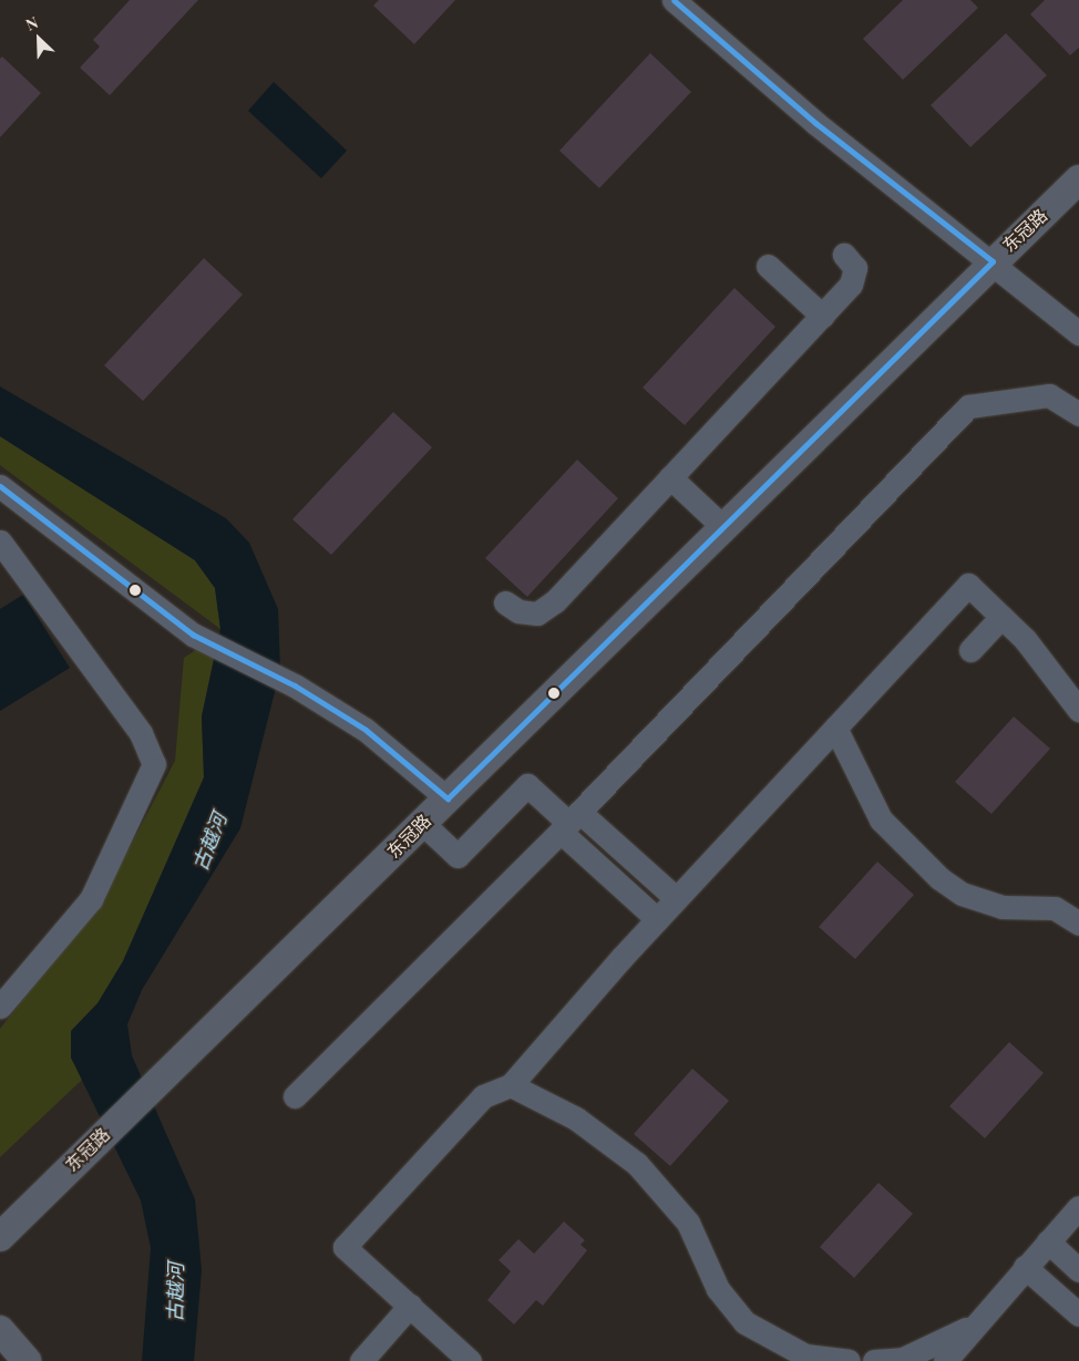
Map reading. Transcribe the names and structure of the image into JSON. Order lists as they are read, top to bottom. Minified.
{"streets":{"main road":["东冠路"]},"water":["古越河"],"north":"top left"}
